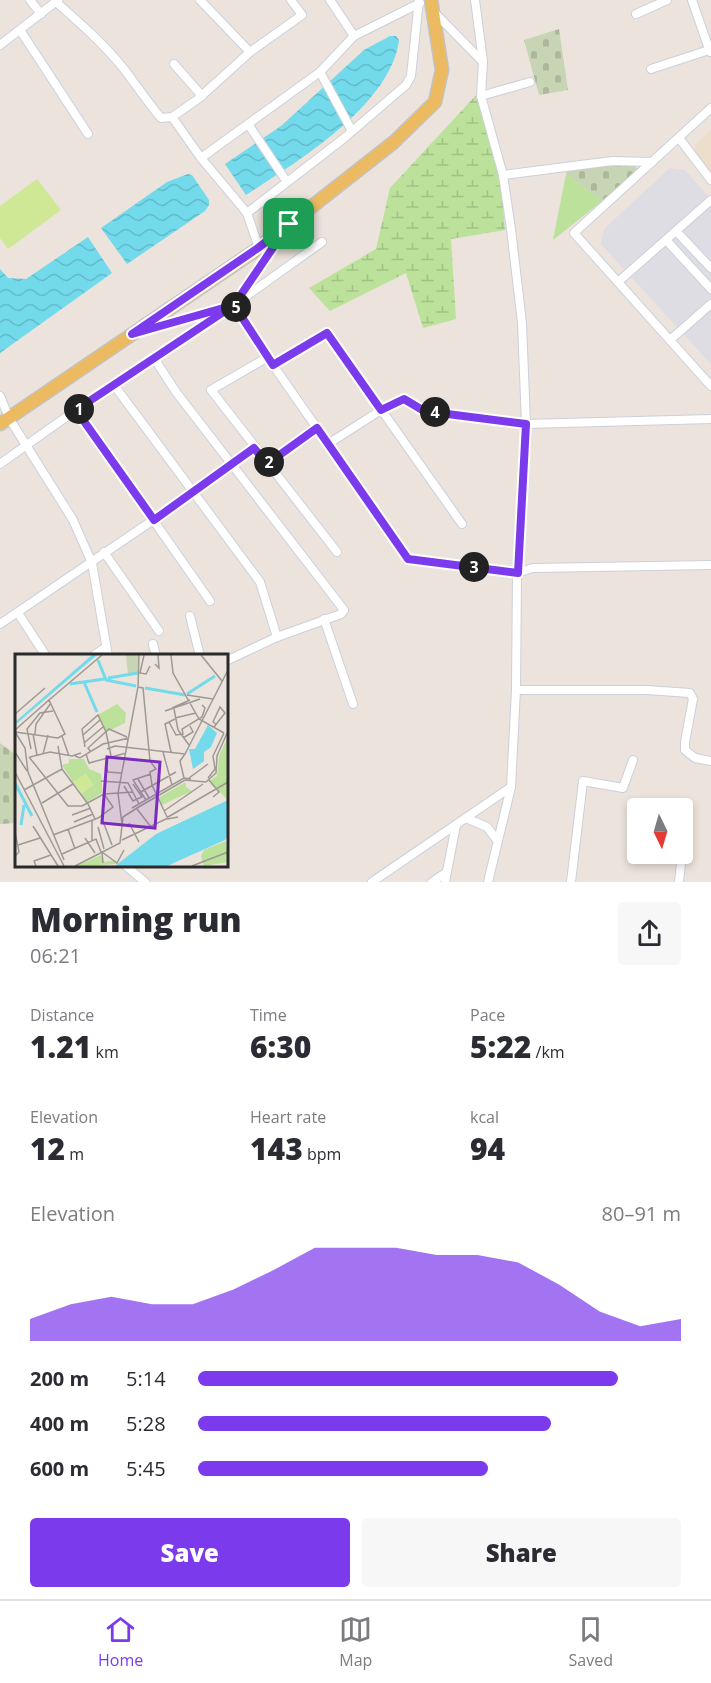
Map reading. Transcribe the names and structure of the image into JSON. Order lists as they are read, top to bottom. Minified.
{"north":"bottom","page":{"pins":["5","1","4","2","3"],"heading":["Morning run","06:21"],"stats":[["Distance","1.21 km"],["Time","6:30"],["Pace","5:22 /km"],["Elevation","12 m"],["Heart rate","143 bpm"],["kcal","94"]],"chart":["Elevation","80–91 m"],"list":[{"name":"200 m","note":"5:14"},{"name":"400 m","note":"5:28"},{"name":"600 m","note":"5:45"}],"buttons":["Save","Share"],"tabs":["Home","Map","Saved"]}}
